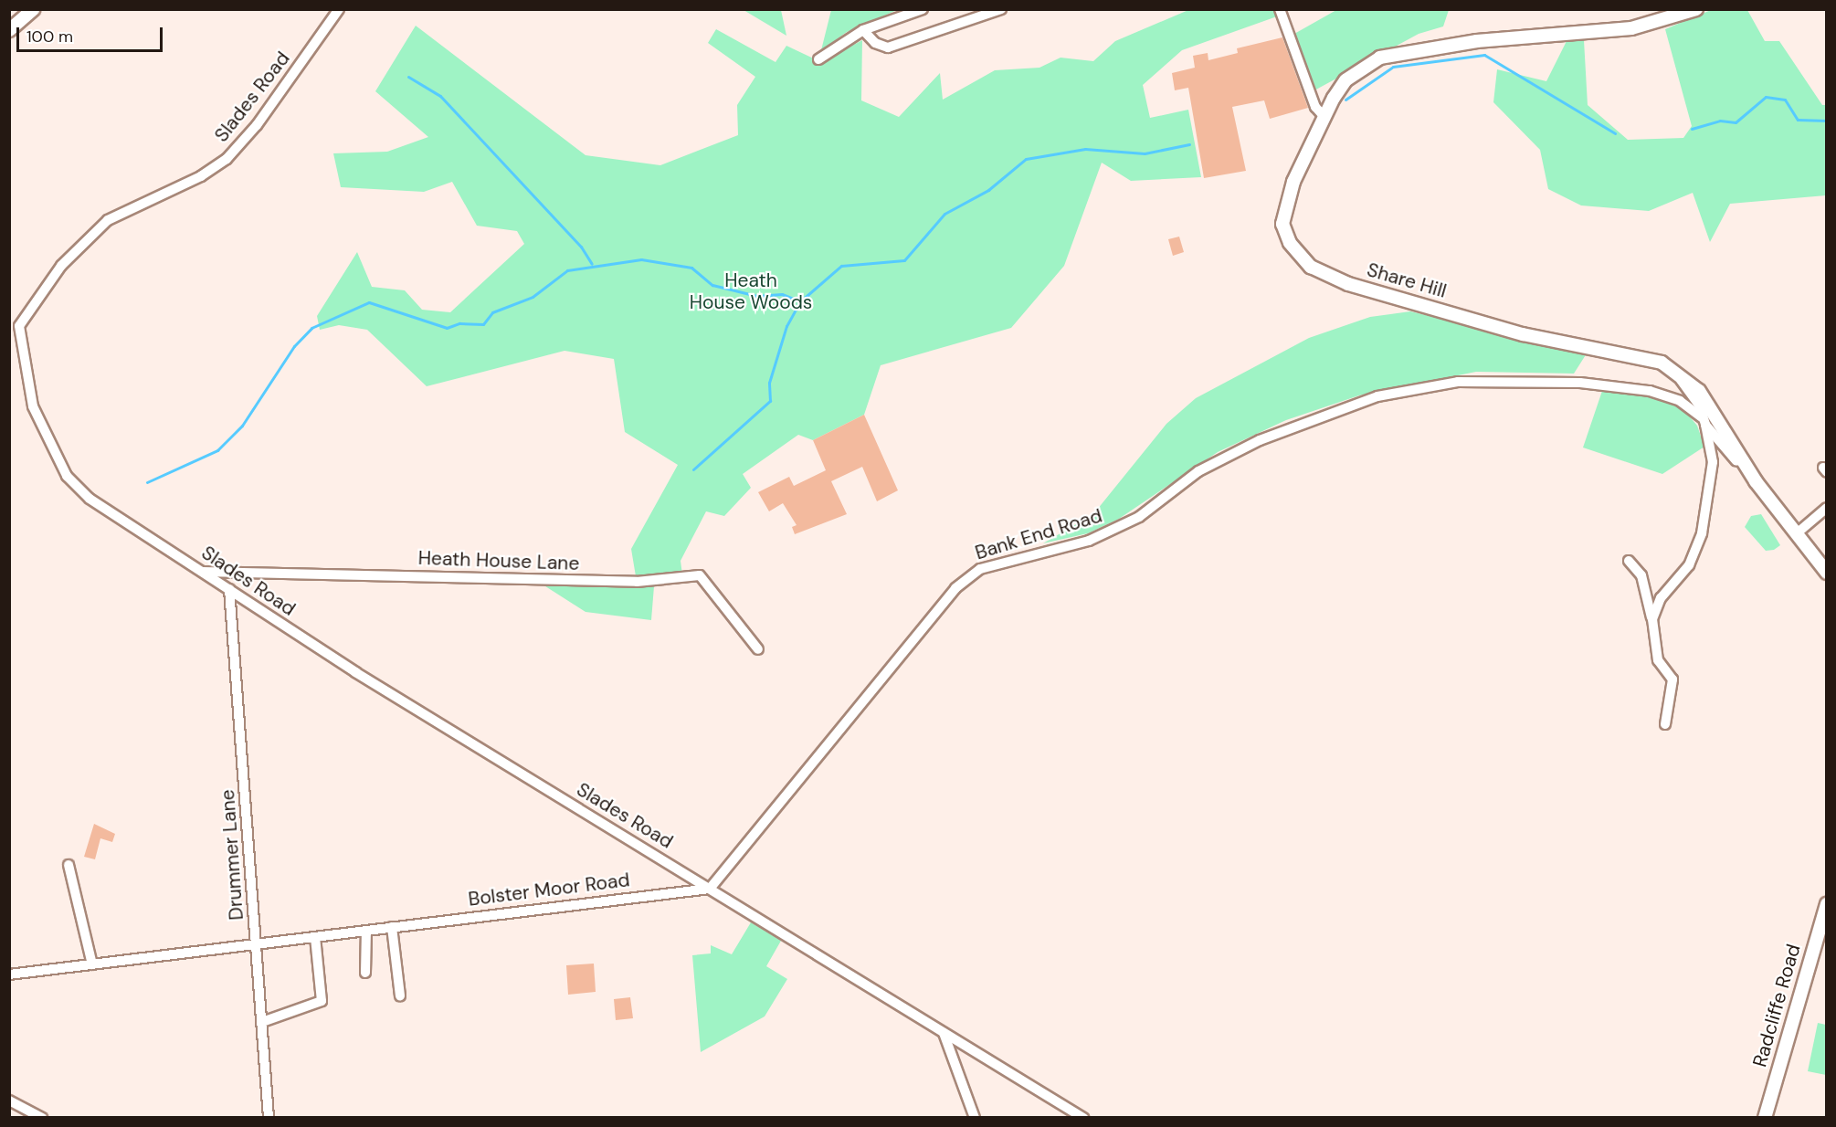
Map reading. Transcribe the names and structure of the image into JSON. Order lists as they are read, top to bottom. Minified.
{"streets":{"street":["Slades Road","Share Hill","Bank End Road","Heath House Lane","Drummer Lane","Bolster Moor Road","Radcliffe Road"]},"crossings":[["Slades Road","Bank End Road"],["Slades Road","Heath House Lane"],["Slades Road","Drummer Lane"],["Slades Road","Bolster Moor Road"],["Bank End Road","Bolster Moor Road"],["Drummer Lane","Bolster Moor Road"]],"parks":["Heath House Woods"],"scale_bar":"100 m"}
